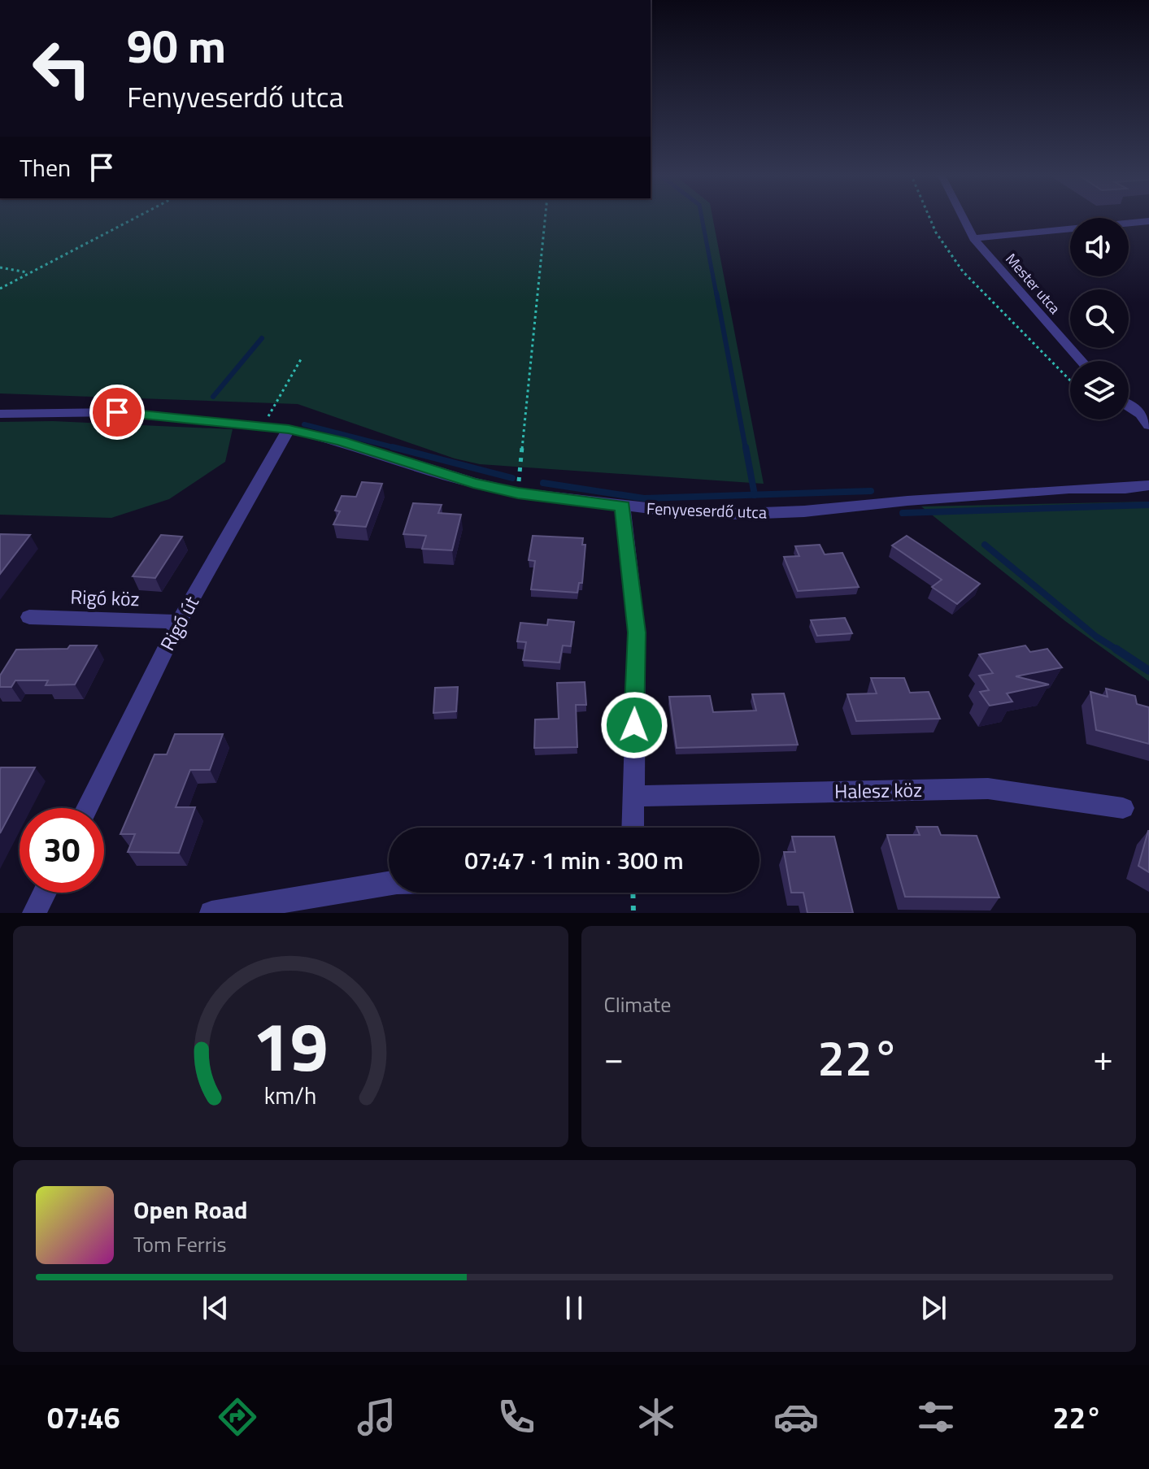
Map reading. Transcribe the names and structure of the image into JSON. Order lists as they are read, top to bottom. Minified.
{"streets":{"street":["Mester utca","Fenyveserdő utca","Rigó köz","Rigó út","Halesz köz"]},"crossings":[["Fenyveserdő utca","Rigó út"],["Rigó köz","Rigó út"]],"page":{"turn":["90 m","Fenyveserdő utca"],"then":"Then","limit":"30","trip":"07:47 · 1 min · 300 m","tile":"Climate","heat":["−","22°","+"],"song":["Open Road","Tom Ferris"],"tabs":["07:46","22°"],"gauge":["19","km/h"]}}
